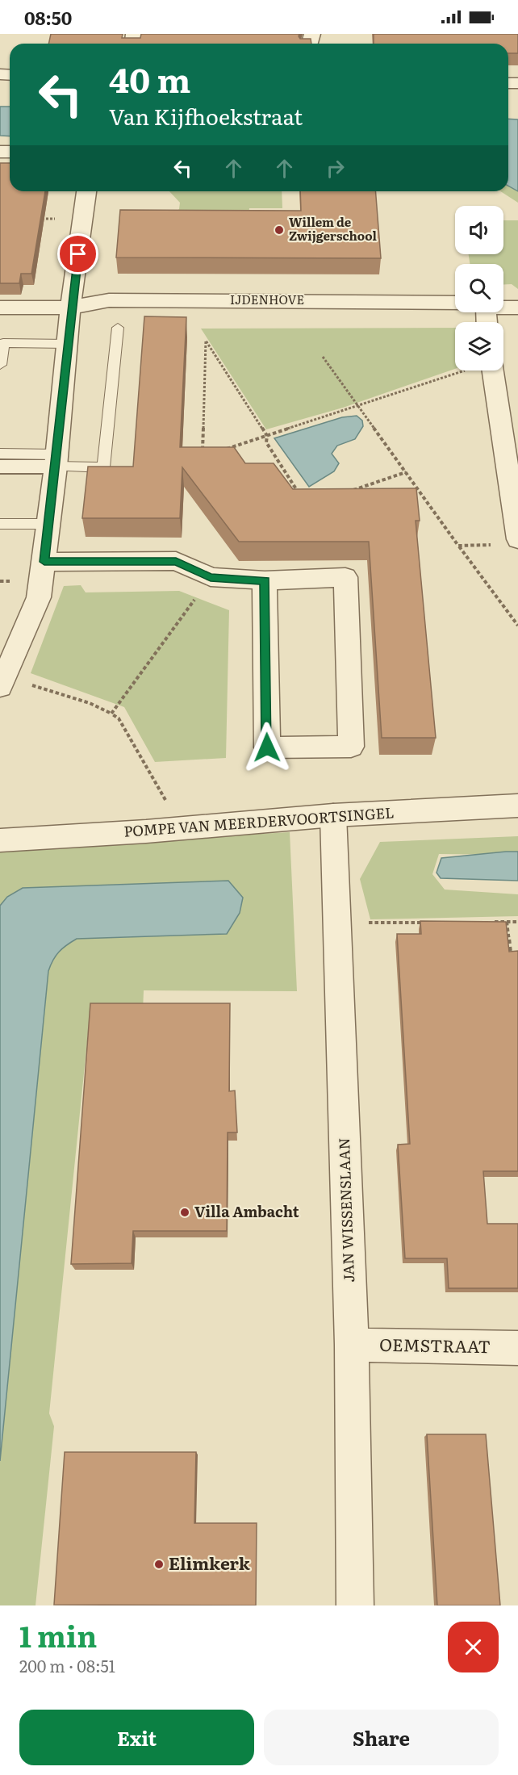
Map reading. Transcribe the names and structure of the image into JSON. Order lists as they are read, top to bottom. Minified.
{"streets":{"street":["IJDENHOVE","POMPE VAN MEERDERVOORTSINGEL","JAN WISSENSLAAN","OEMSTRAAT"]},"crossings":[["POMPE VAN MEERDERVOORTSINGEL","JAN WISSENSLAAN"],["JAN WISSENSLAAN","OEMSTRAAT"]],"places":["Willem de Zwijgerschool","Villa Ambacht","Elimkerk"],"page":{"status":"08:50","turn":["40 m","Van Kijfhoekstraat"],"heading":["1 min","200 m · 08:51"],"buttons":["Exit","Share"]}}
